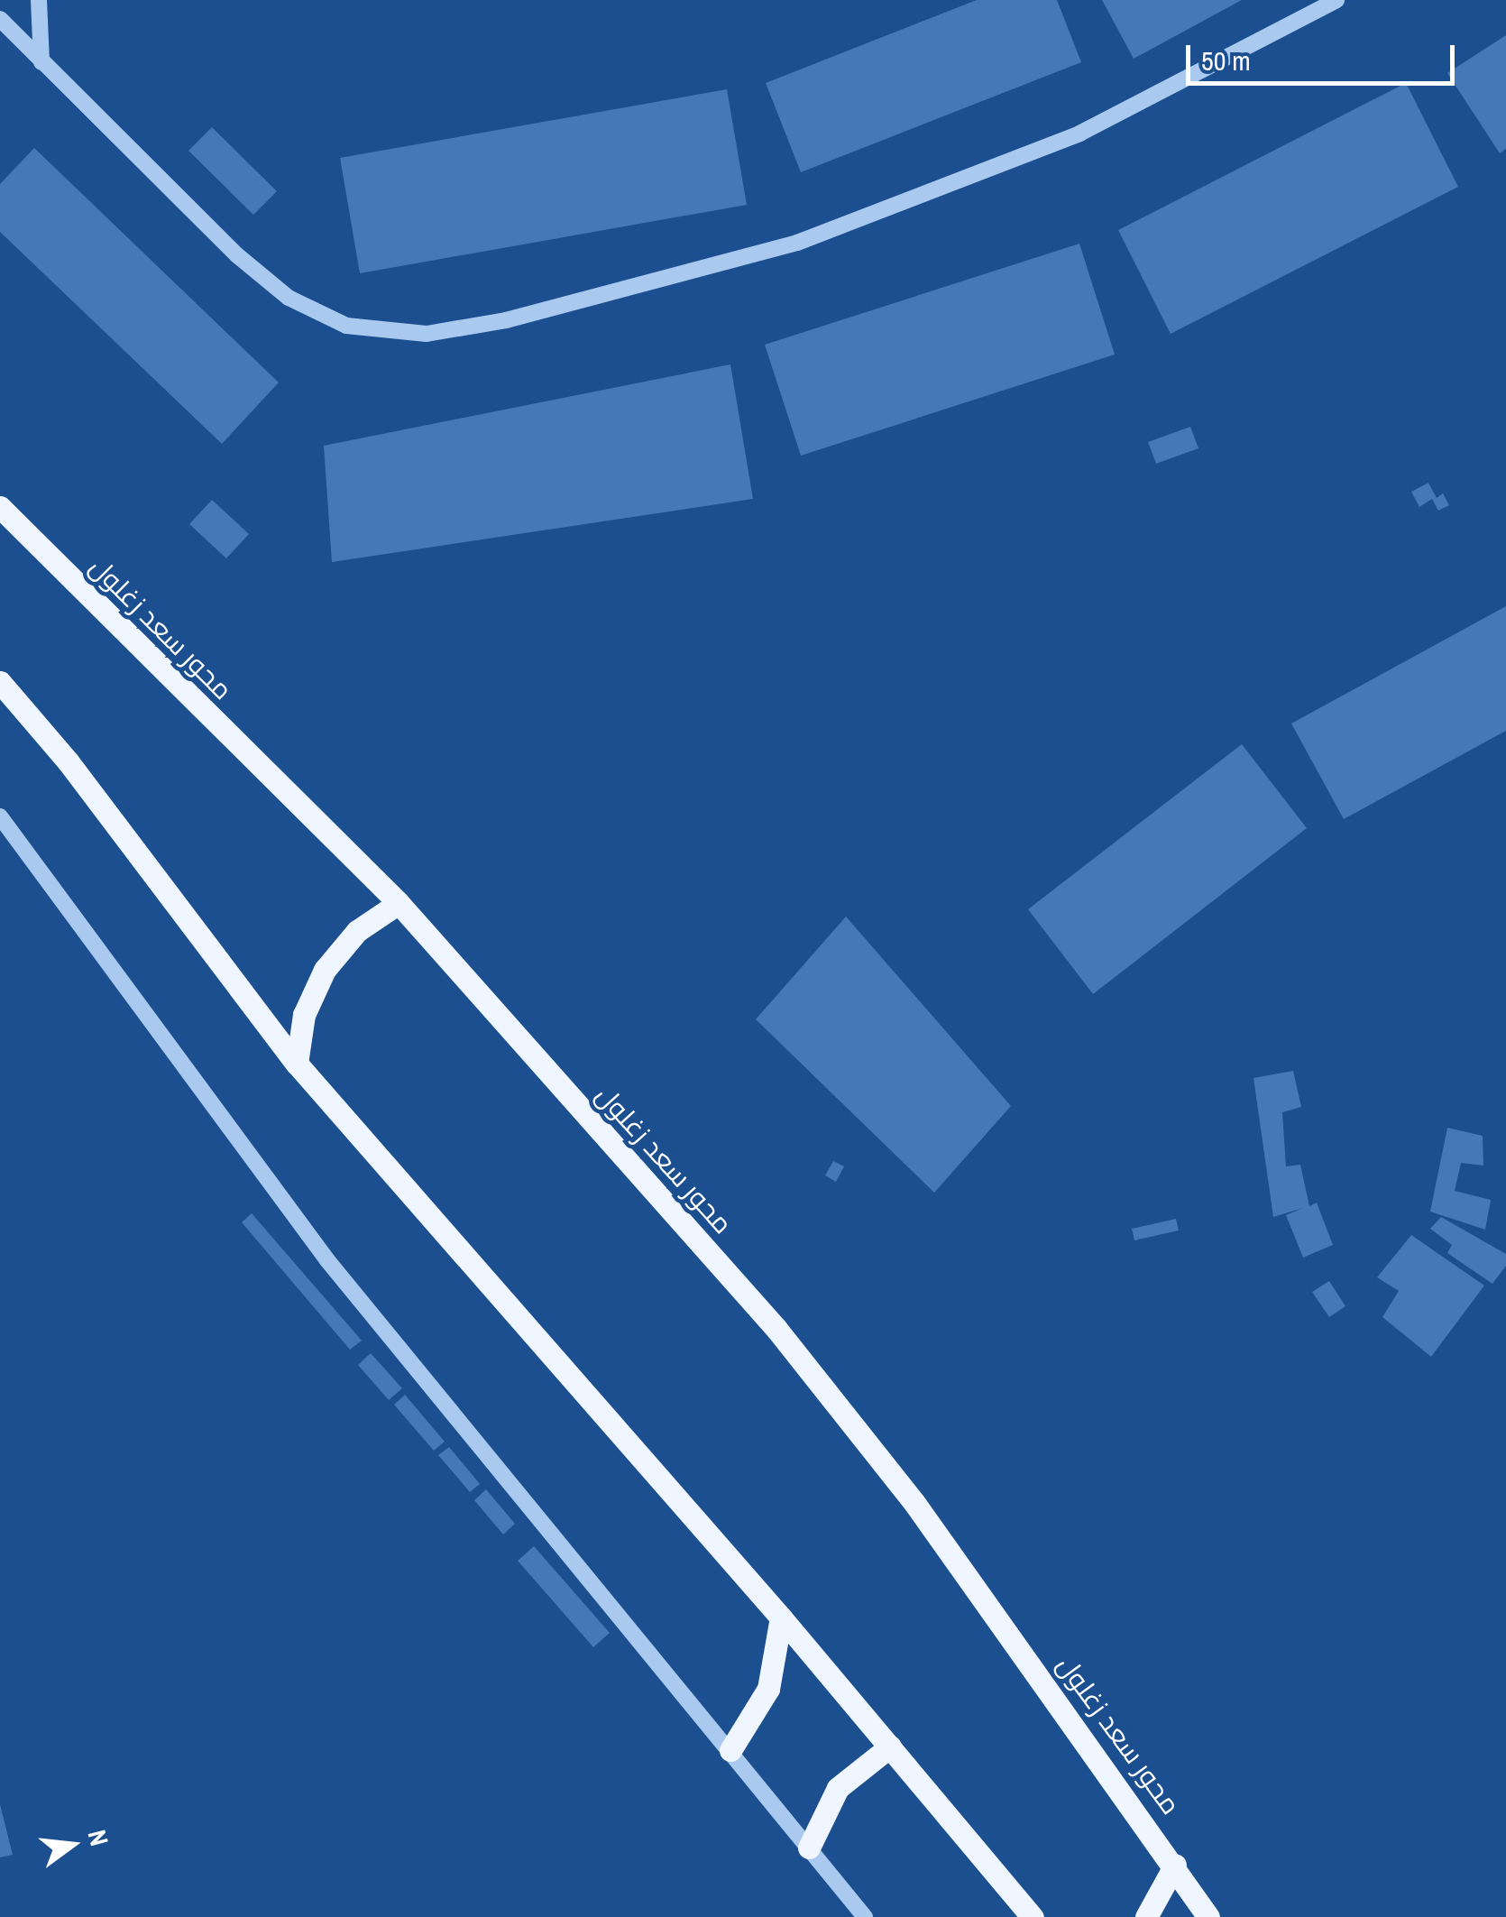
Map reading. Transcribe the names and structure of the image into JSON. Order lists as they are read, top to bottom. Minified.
{"streets":{"main road":["محور سعد زغلول"]},"scale_bar":"50 m","north":"right"}
